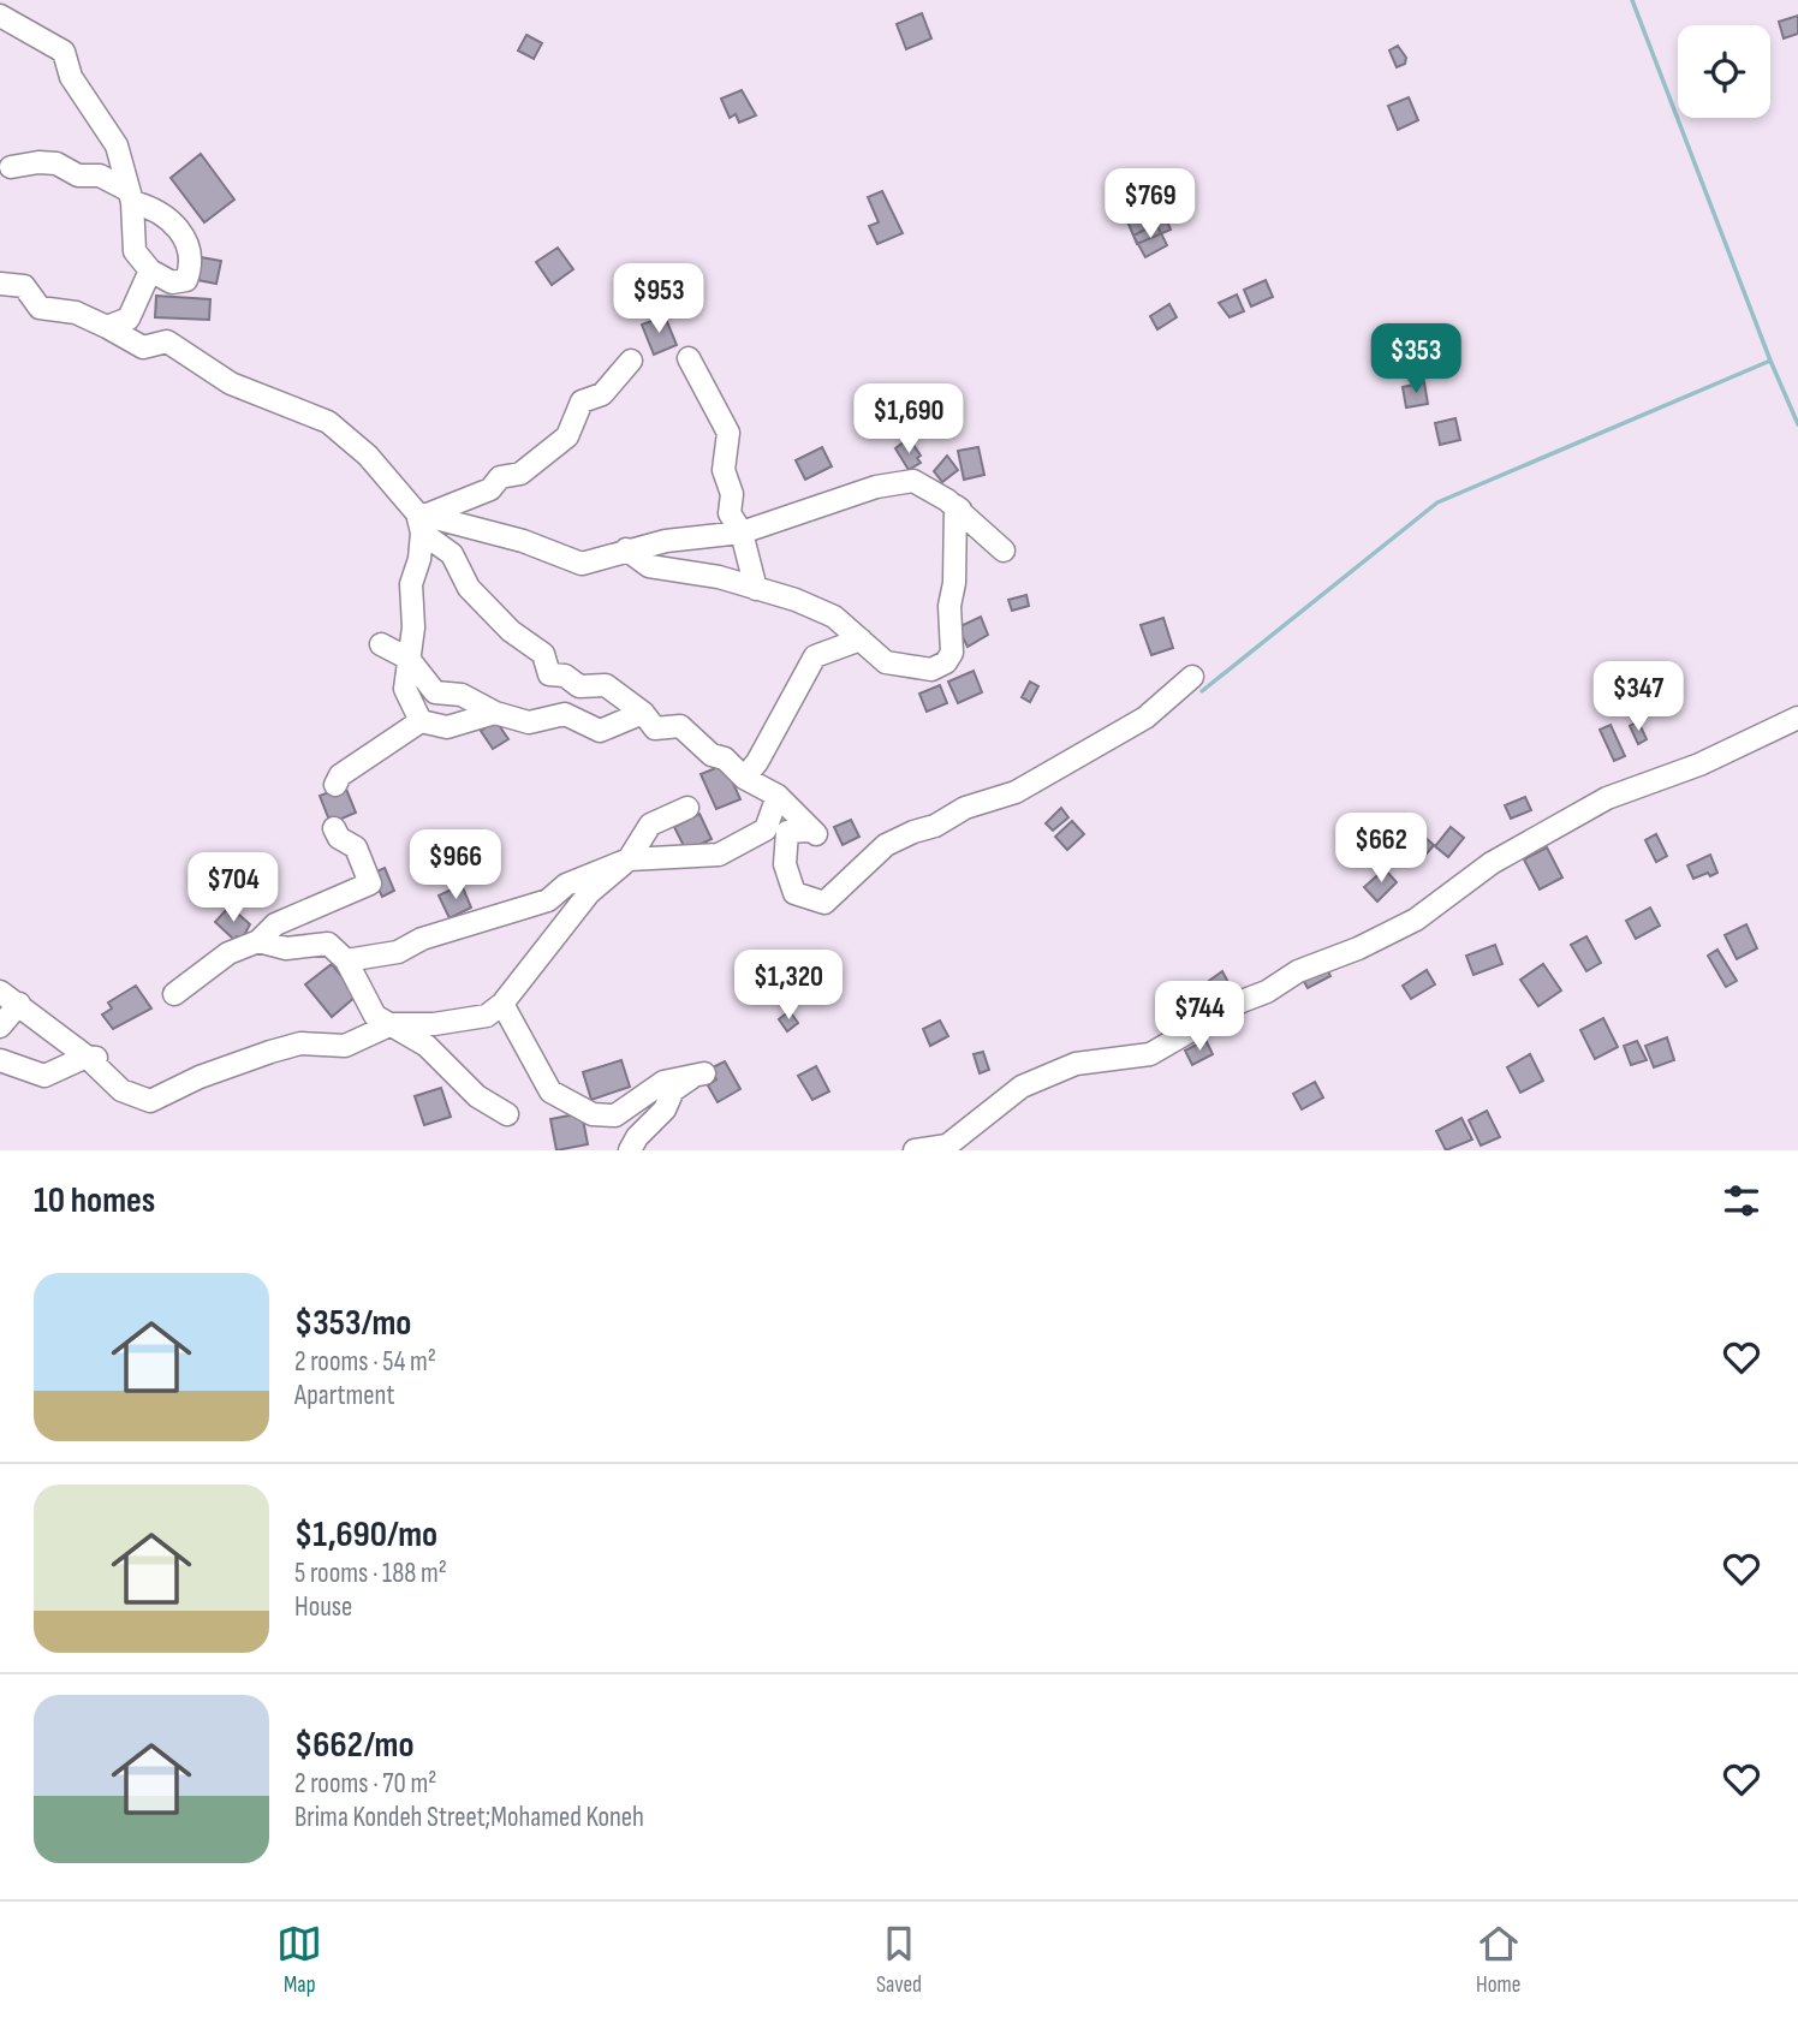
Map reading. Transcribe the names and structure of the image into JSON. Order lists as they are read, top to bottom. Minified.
{"page":{"price":["$769","$953","$353","$1,690","$347","$662","$966","$704","$1,320","$744"],"heading":"10 homes","list":[{"name":"$353/mo","note":"2 rooms · 54 m² · Apartment"},{"name":"$1,690/mo","note":"5 rooms · 188 m² · House"},{"name":"$662/mo","note":"2 rooms · 70 m² · Brima Kondeh Street;Mohamed Koneh"}],"tabs":["Map","Saved","Home"]}}
